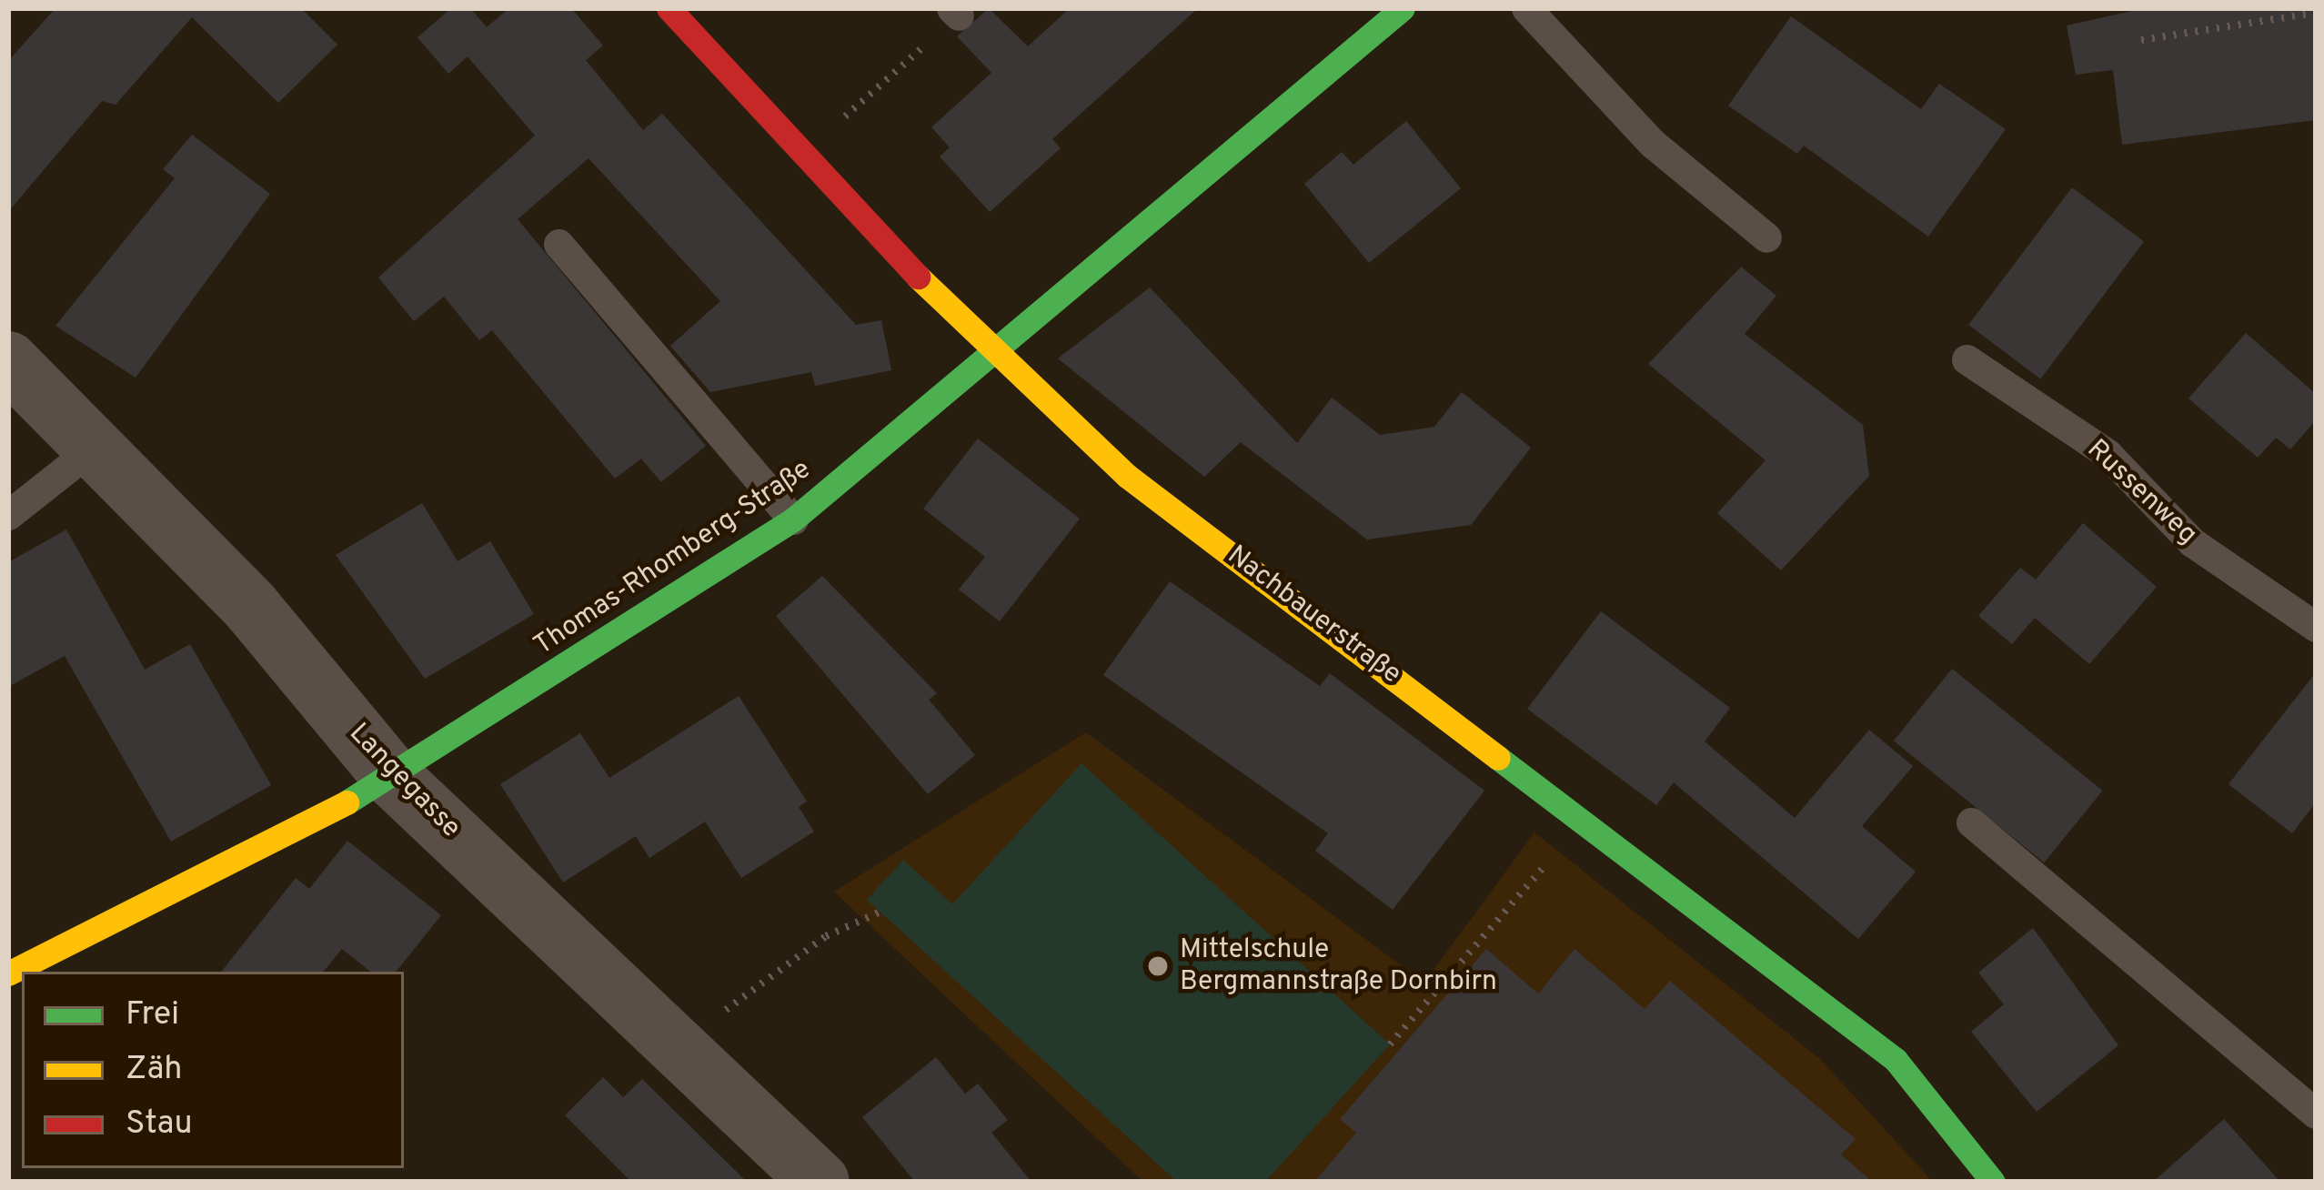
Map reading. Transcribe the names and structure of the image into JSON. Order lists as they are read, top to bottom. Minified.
{"streets":{"street":["Thomas-Rhomberg-Straße","Nachbauerstraße","Langegasse"],"lane":["Russenweg"]},"crossings":[["Thomas-Rhomberg-Straße","Nachbauerstraße"],["Thomas-Rhomberg-Straße","Langegasse"]],"places":["Mittelschule Bergmannstraße Dornbirn"],"legend":["Frei","Zäh","Stau"]}
